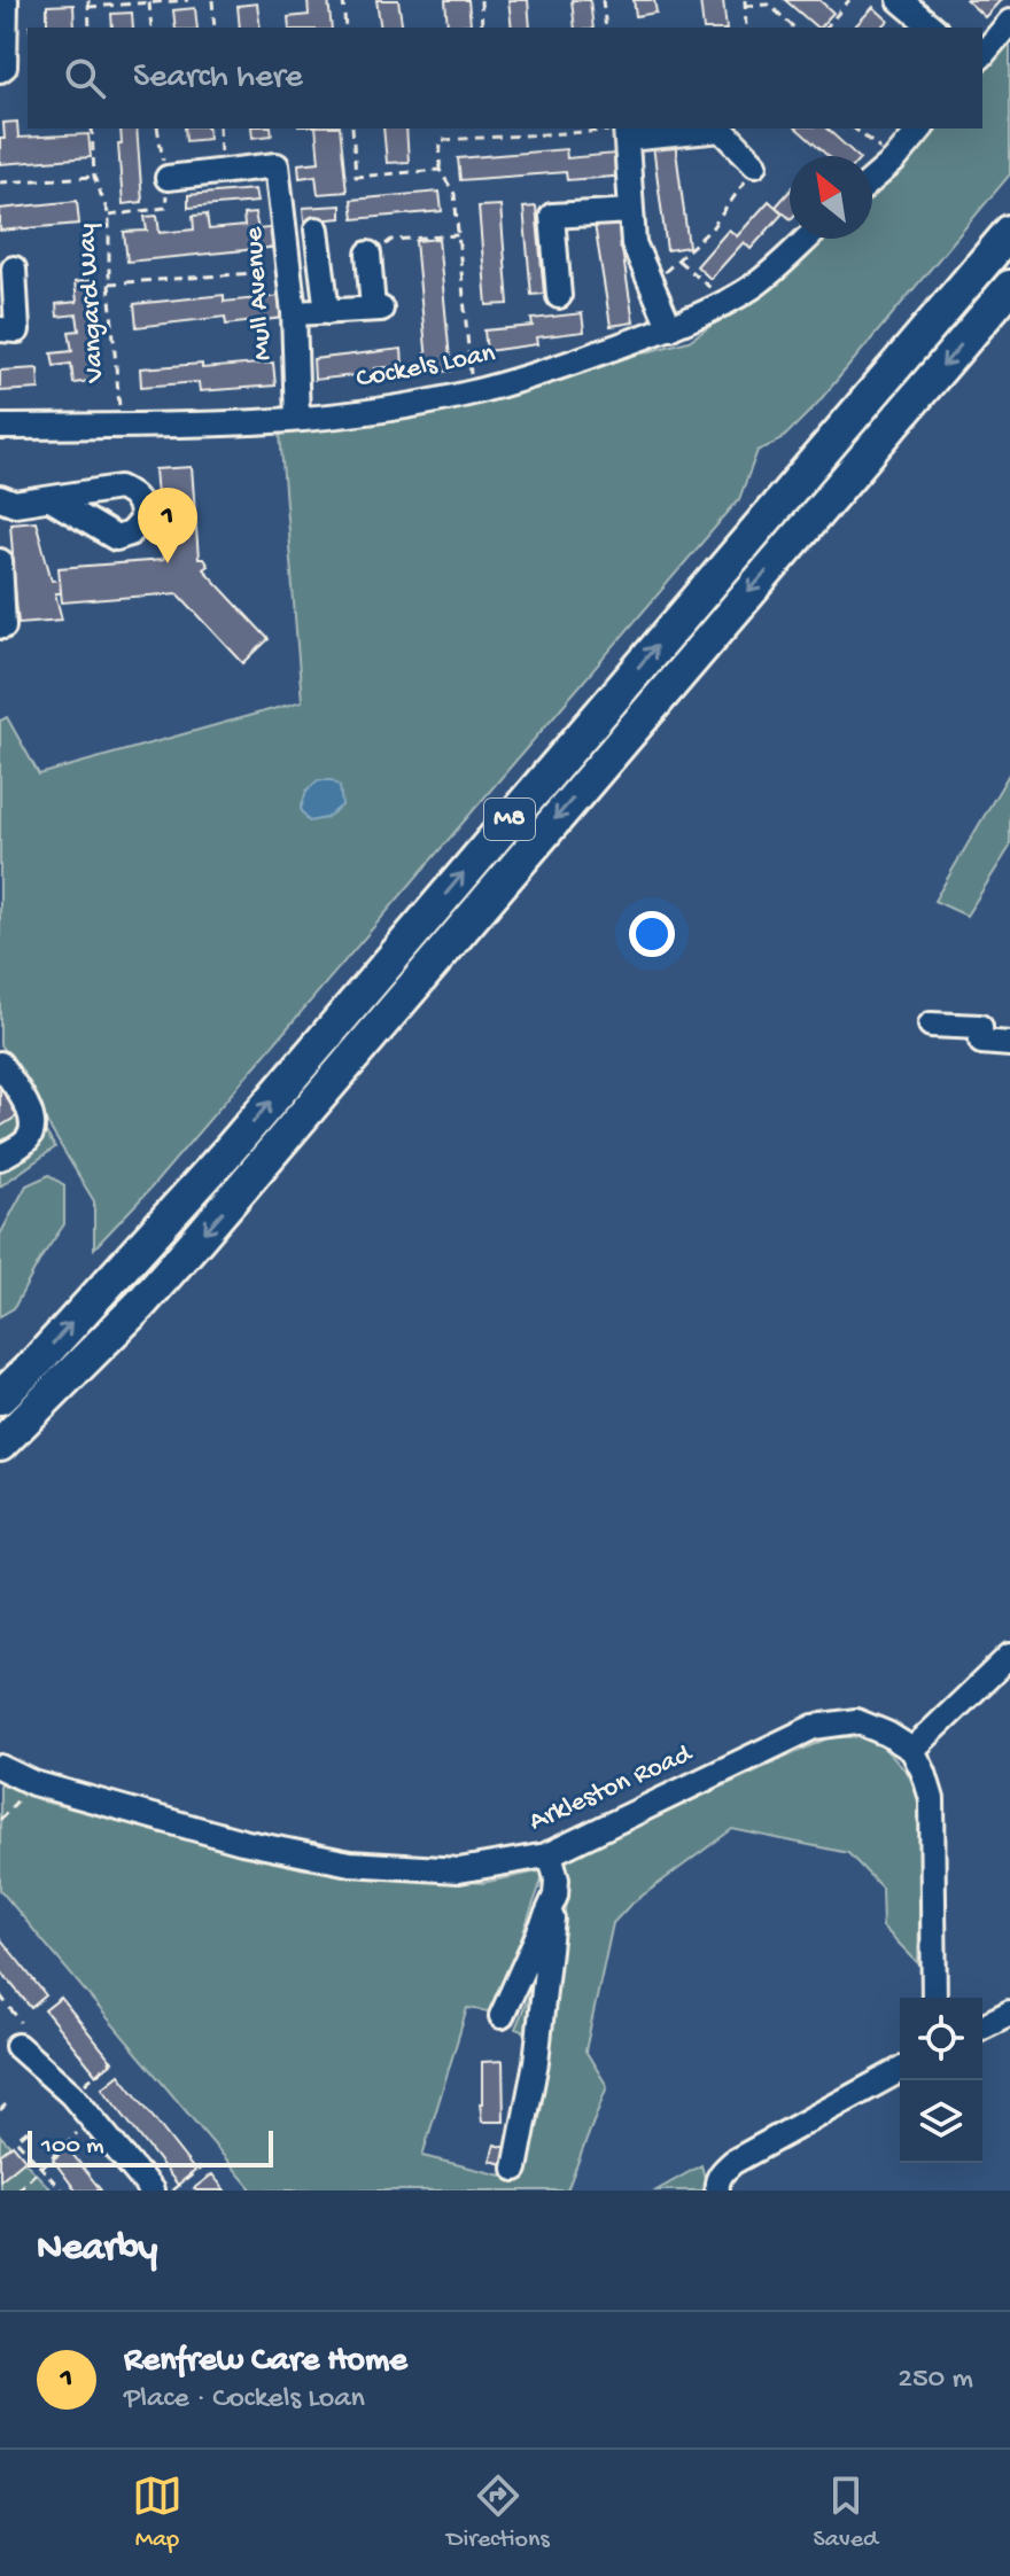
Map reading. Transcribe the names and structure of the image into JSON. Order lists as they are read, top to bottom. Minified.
{"streets":{"highway":["M8"],"street":["Mull Avenue","Cockels Loan","Arkleston Road"],"path":["Vangard Way"]},"crossings":[["Mull Avenue","Cockels Loan"],["Vangard Way","Cockels Loan"]],"scale_bar":"100 m","north":"top left","page":{"search":"Search here","pins":"1","scale":"100 m","heading":"Nearby","list":[{"mark":"1","name":"Renfrew Care Home","note":"Place · Cockels Loan","value":"250 m"}],"nav":["Map","Directions","Saved"]}}
